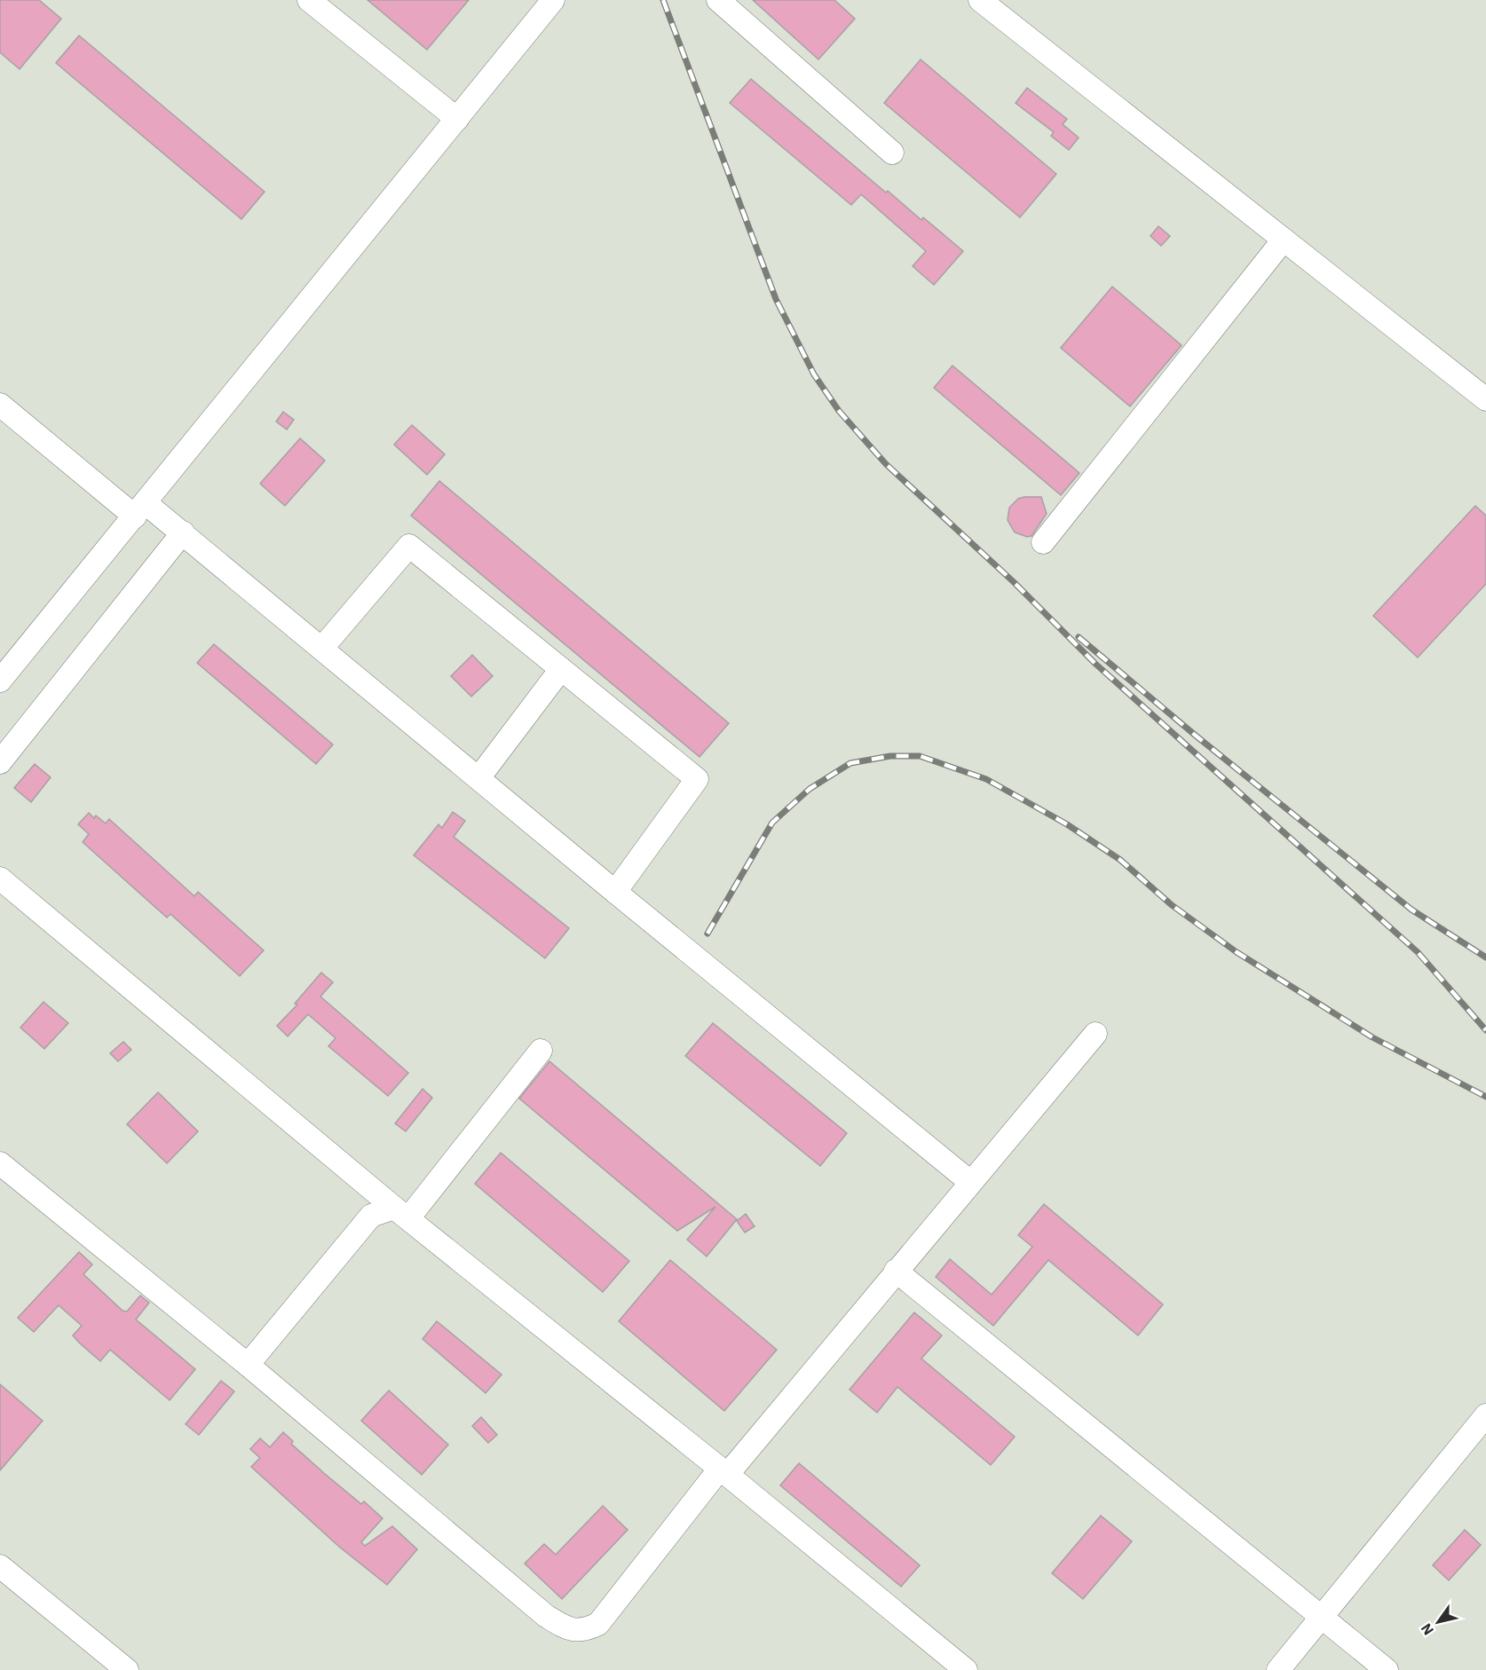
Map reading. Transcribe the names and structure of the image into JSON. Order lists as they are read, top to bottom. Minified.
{"north":"bottom left"}
